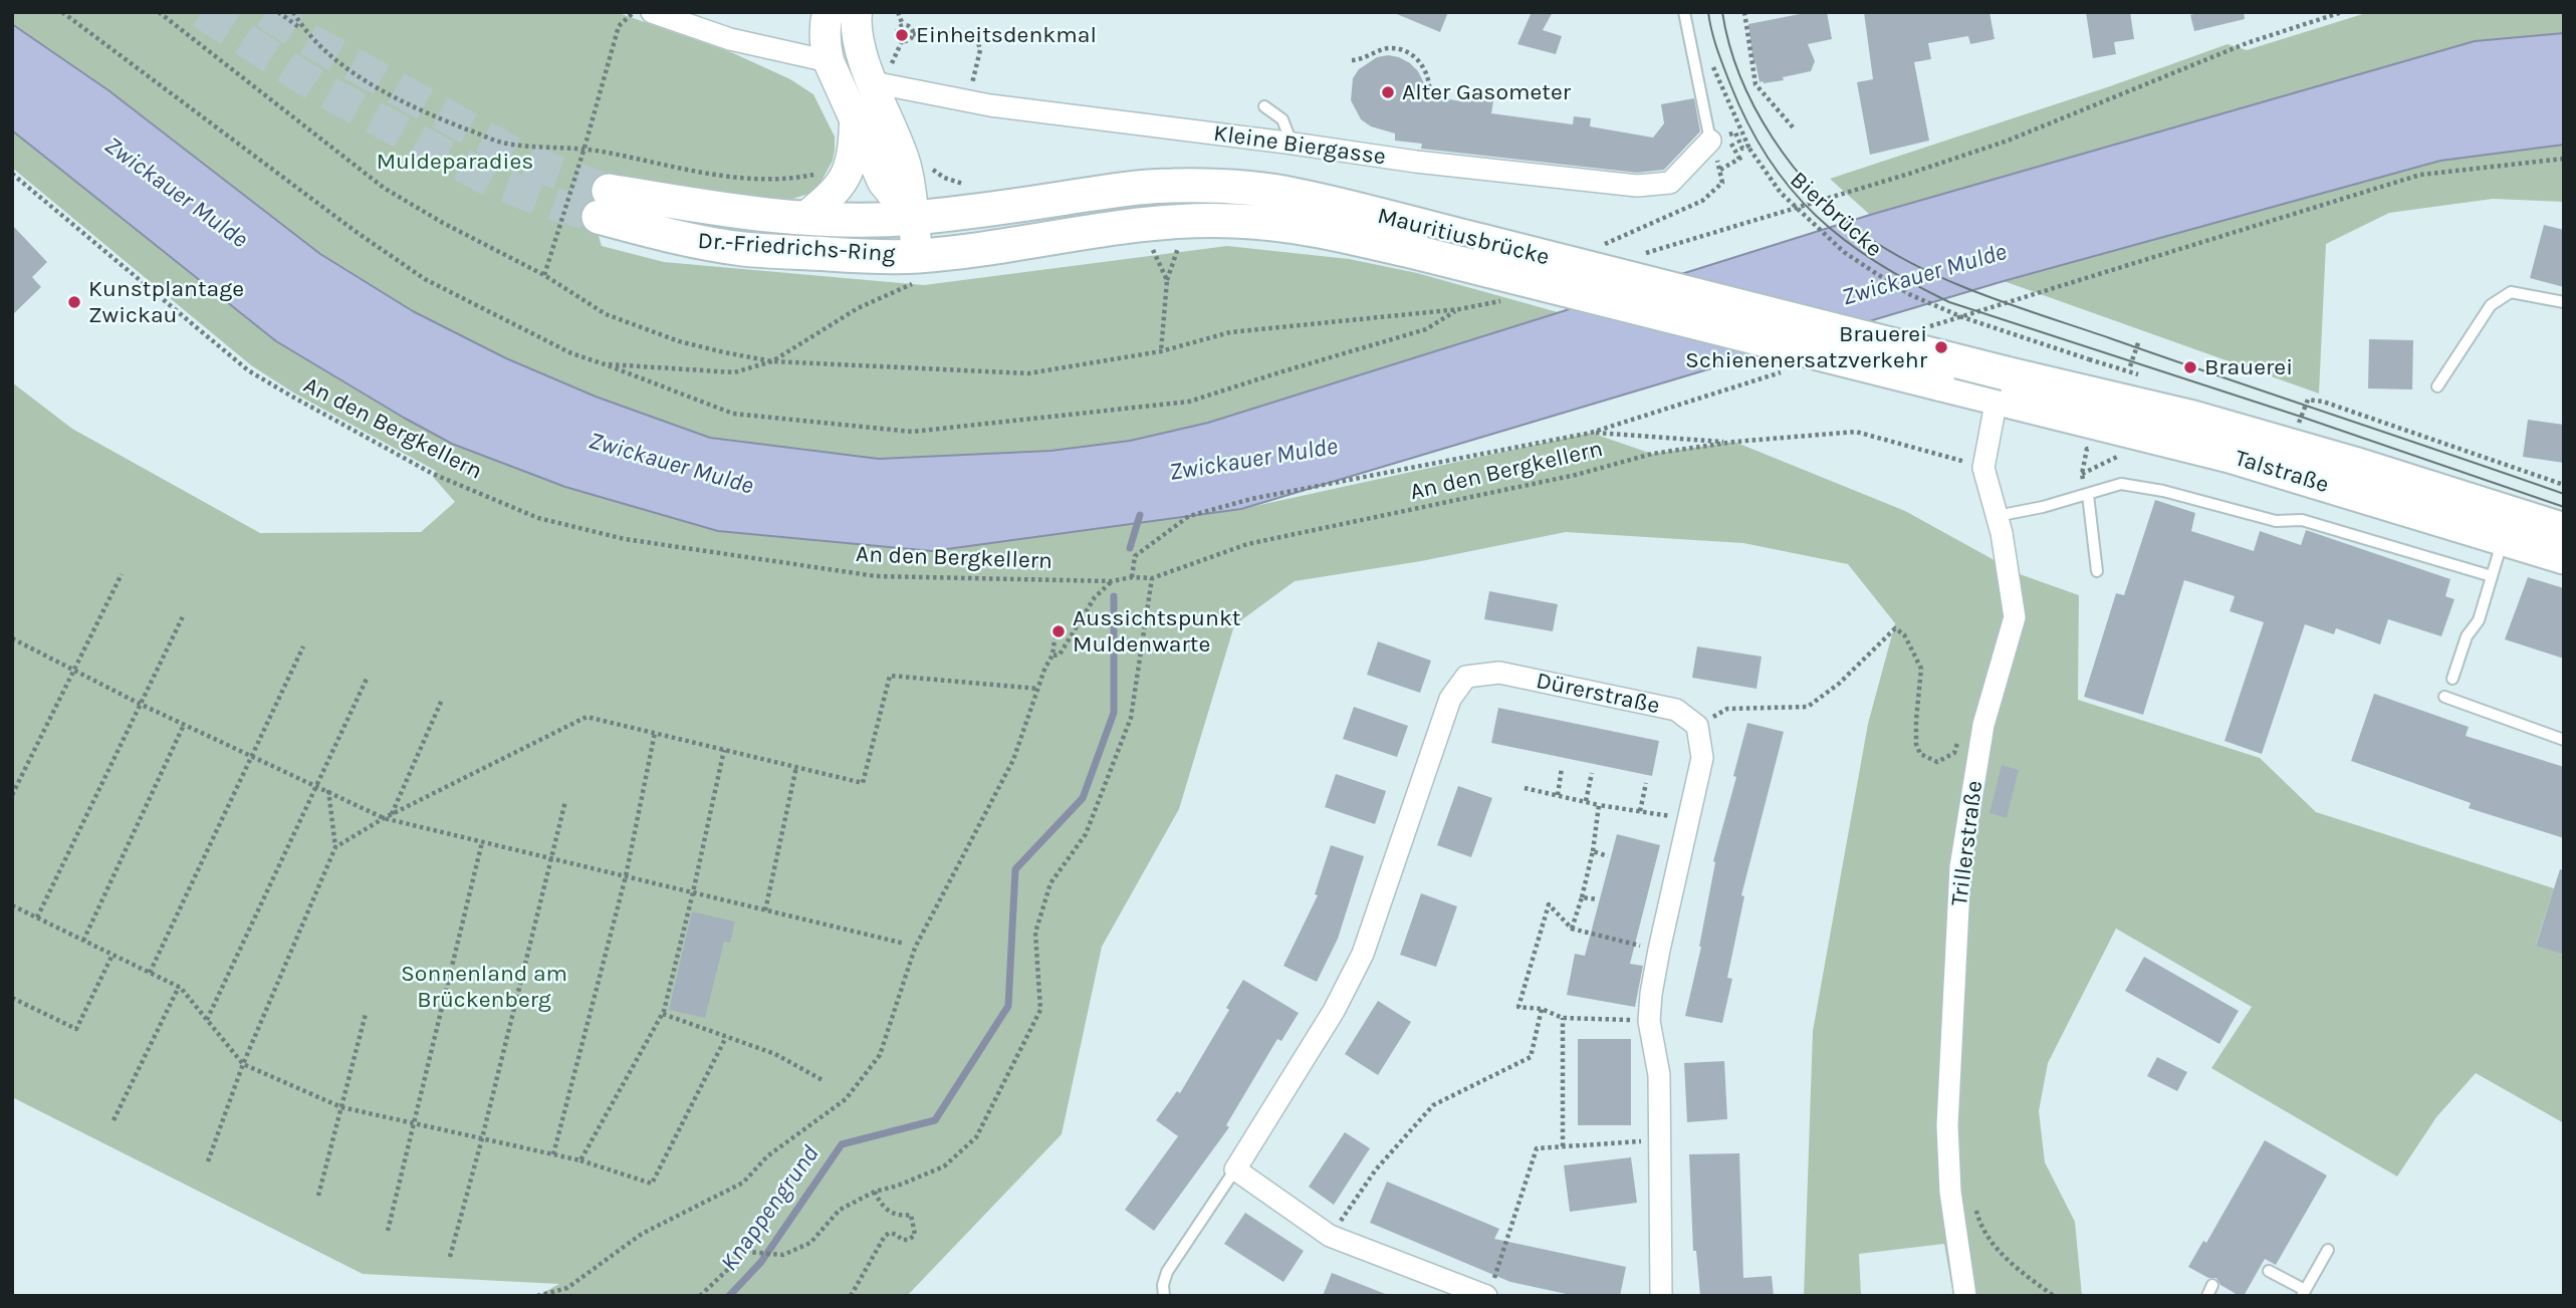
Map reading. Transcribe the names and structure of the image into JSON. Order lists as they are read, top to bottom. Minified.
{"streets":{"main road":["Mauritiusbrücke","Dr.-Friedrichs-Ring","Talstraße"],"street":["Kleine Biergasse","Dürerstraße","Trillerstraße"],"path":["Bierbrücke","An den Bergkellern"]},"crossings":[["Kleine Biergasse","Dr.-Friedrichs-Ring"],["Mauritiusbrücke","Dr.-Friedrichs-Ring"],["Mauritiusbrücke","Talstraße"],["Mauritiusbrücke","Trillerstraße"],["An den Bergkellern","Trillerstraße"],["Talstraße","Trillerstraße"]],"water":["Zwickauer Mulde","Knappengrund"],"parks":["Muldeparadies","Sonnenland am Brückenberg"],"places":["Einheitsdenkmal","Alter Gasometer","Kunstplantage Zwickau","Brauerei Schienenersatzverkehr","Brauerei","Aussichtspunkt Muldenwarte"]}
